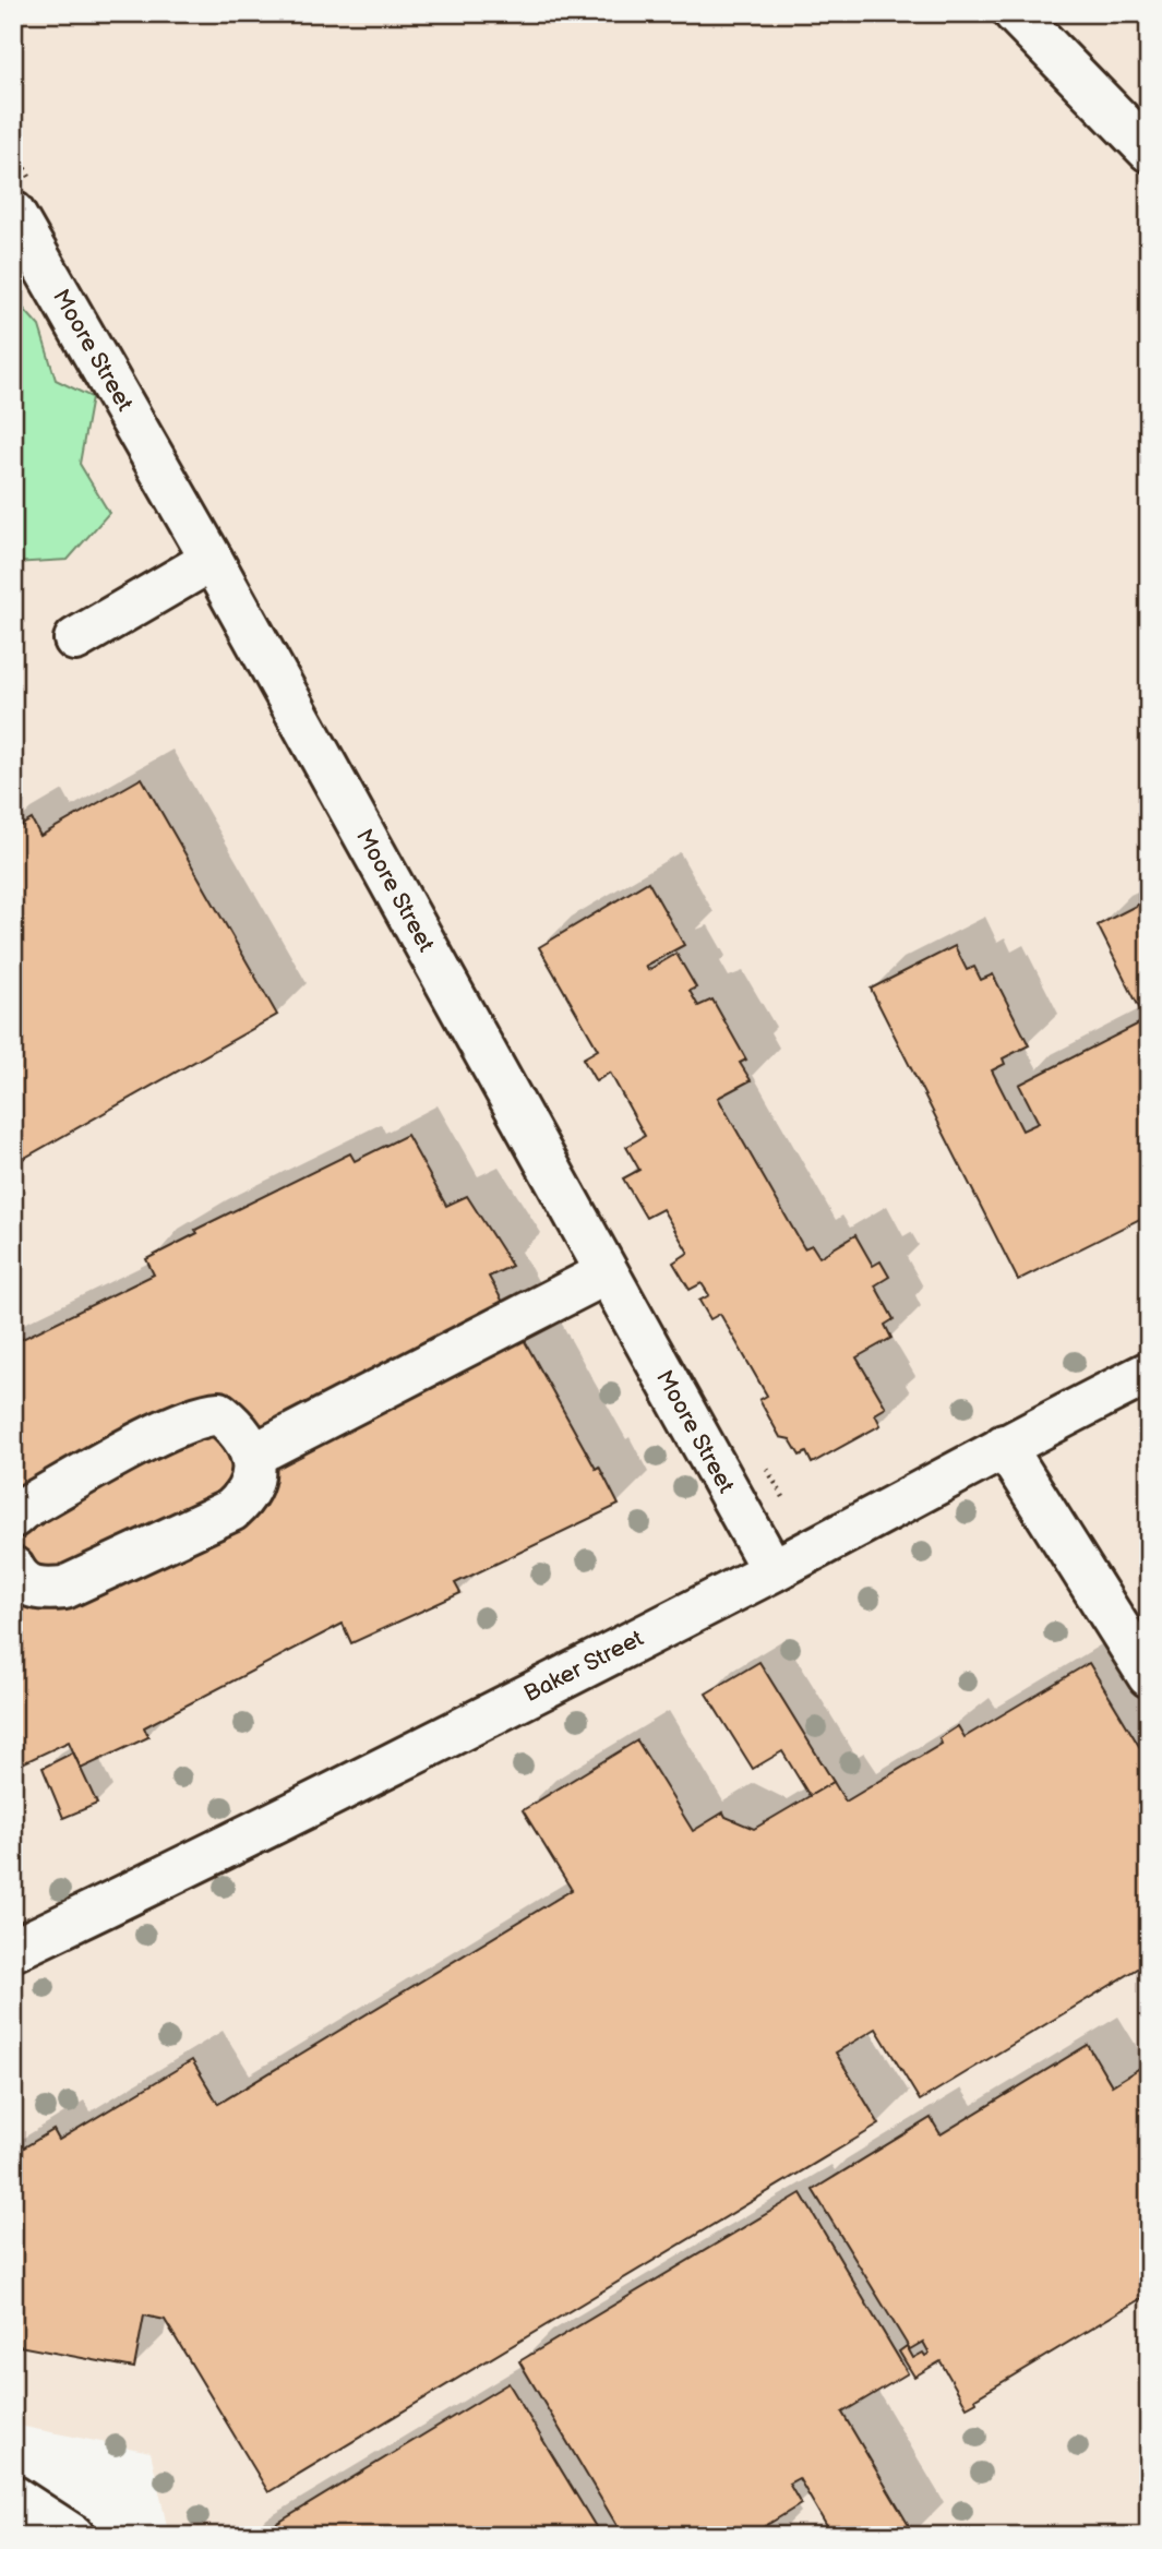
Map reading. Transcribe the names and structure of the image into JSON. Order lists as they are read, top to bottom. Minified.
{"streets":{"street":["Moore Street","Baker Street"]},"crossings":[["Moore Street","Baker Street"]]}
